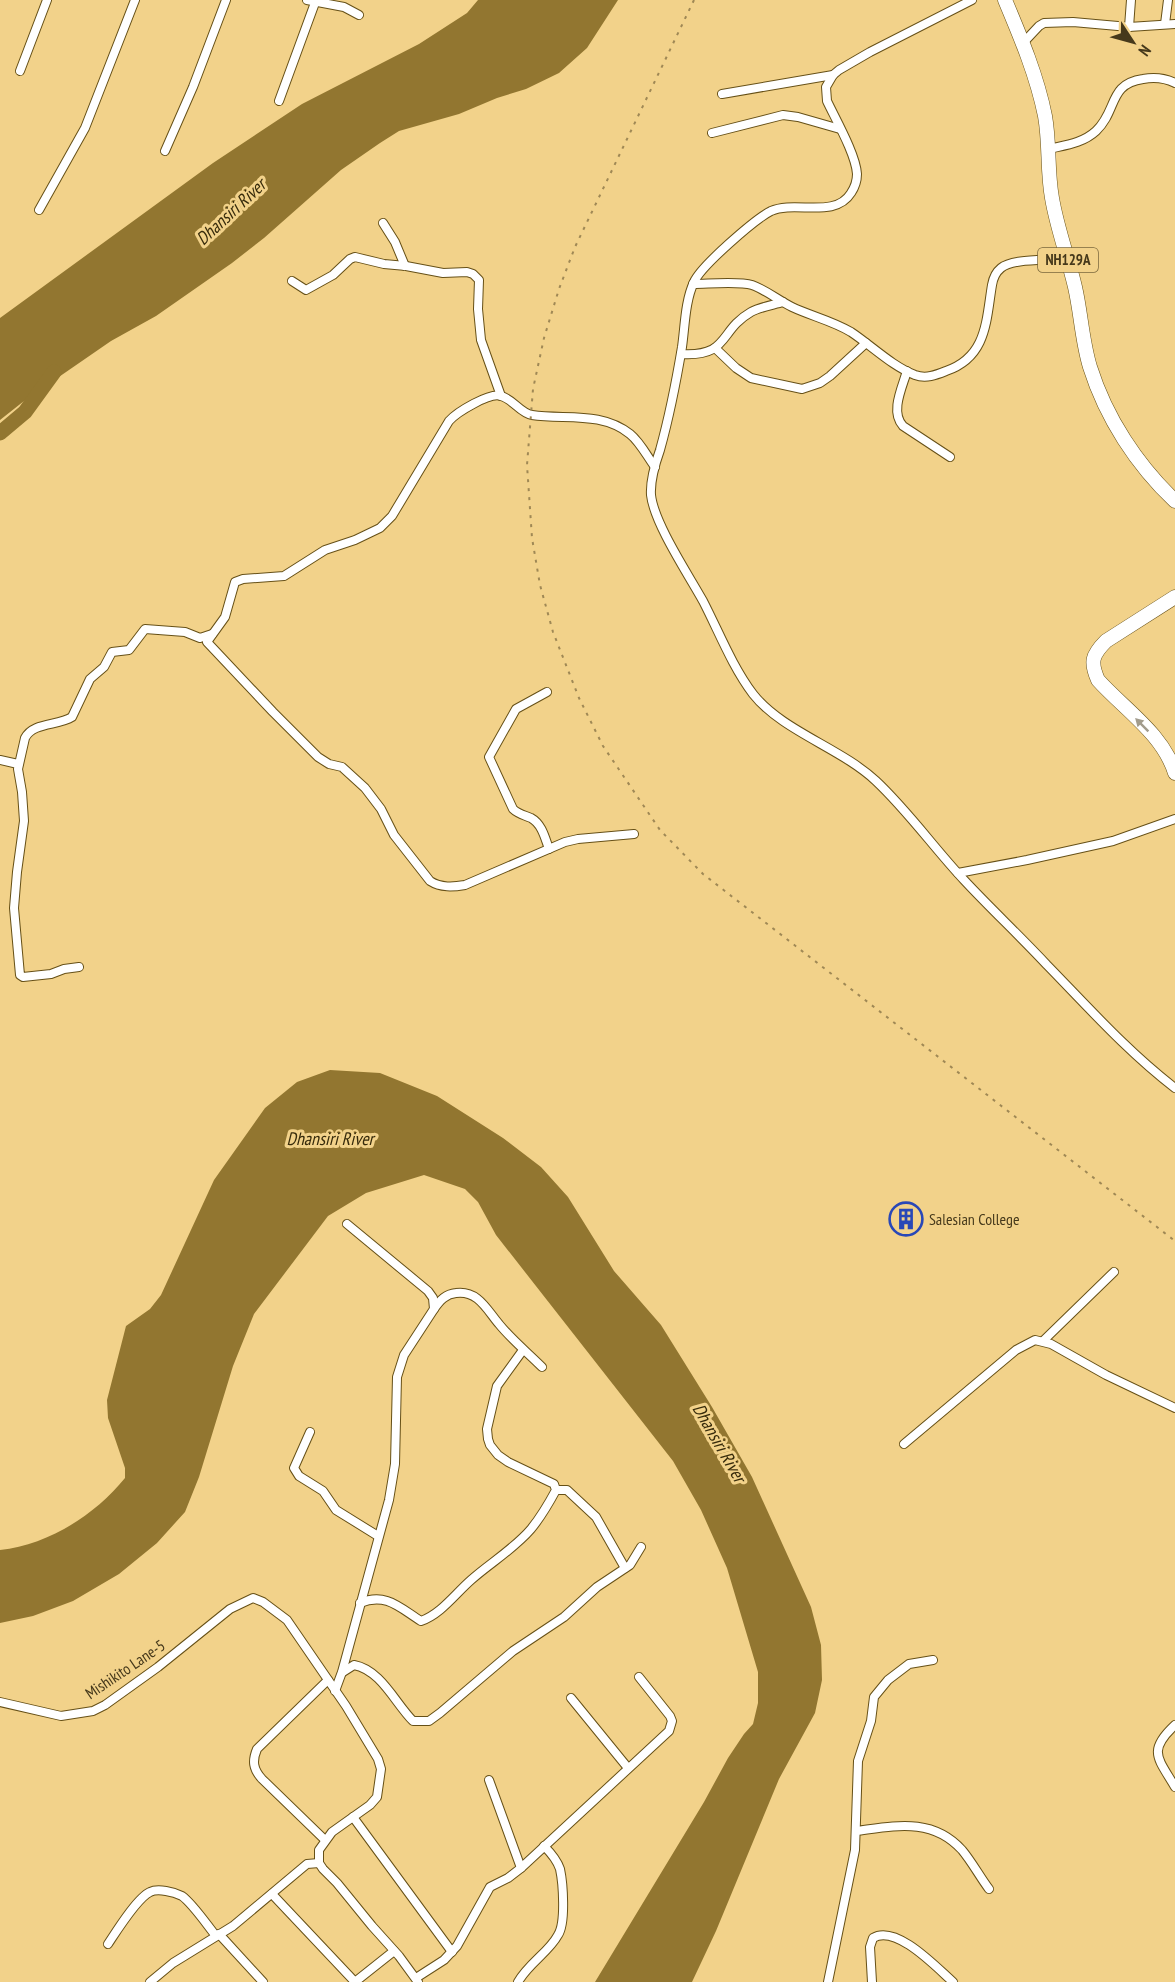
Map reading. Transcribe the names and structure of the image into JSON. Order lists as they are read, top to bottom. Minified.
{"streets":{"highway":["NH129A"],"street":["Mishikito Lane-5"]},"water":["Dhansiri River"],"places":{"building":["Salesian College"]},"north":"bottom right"}
